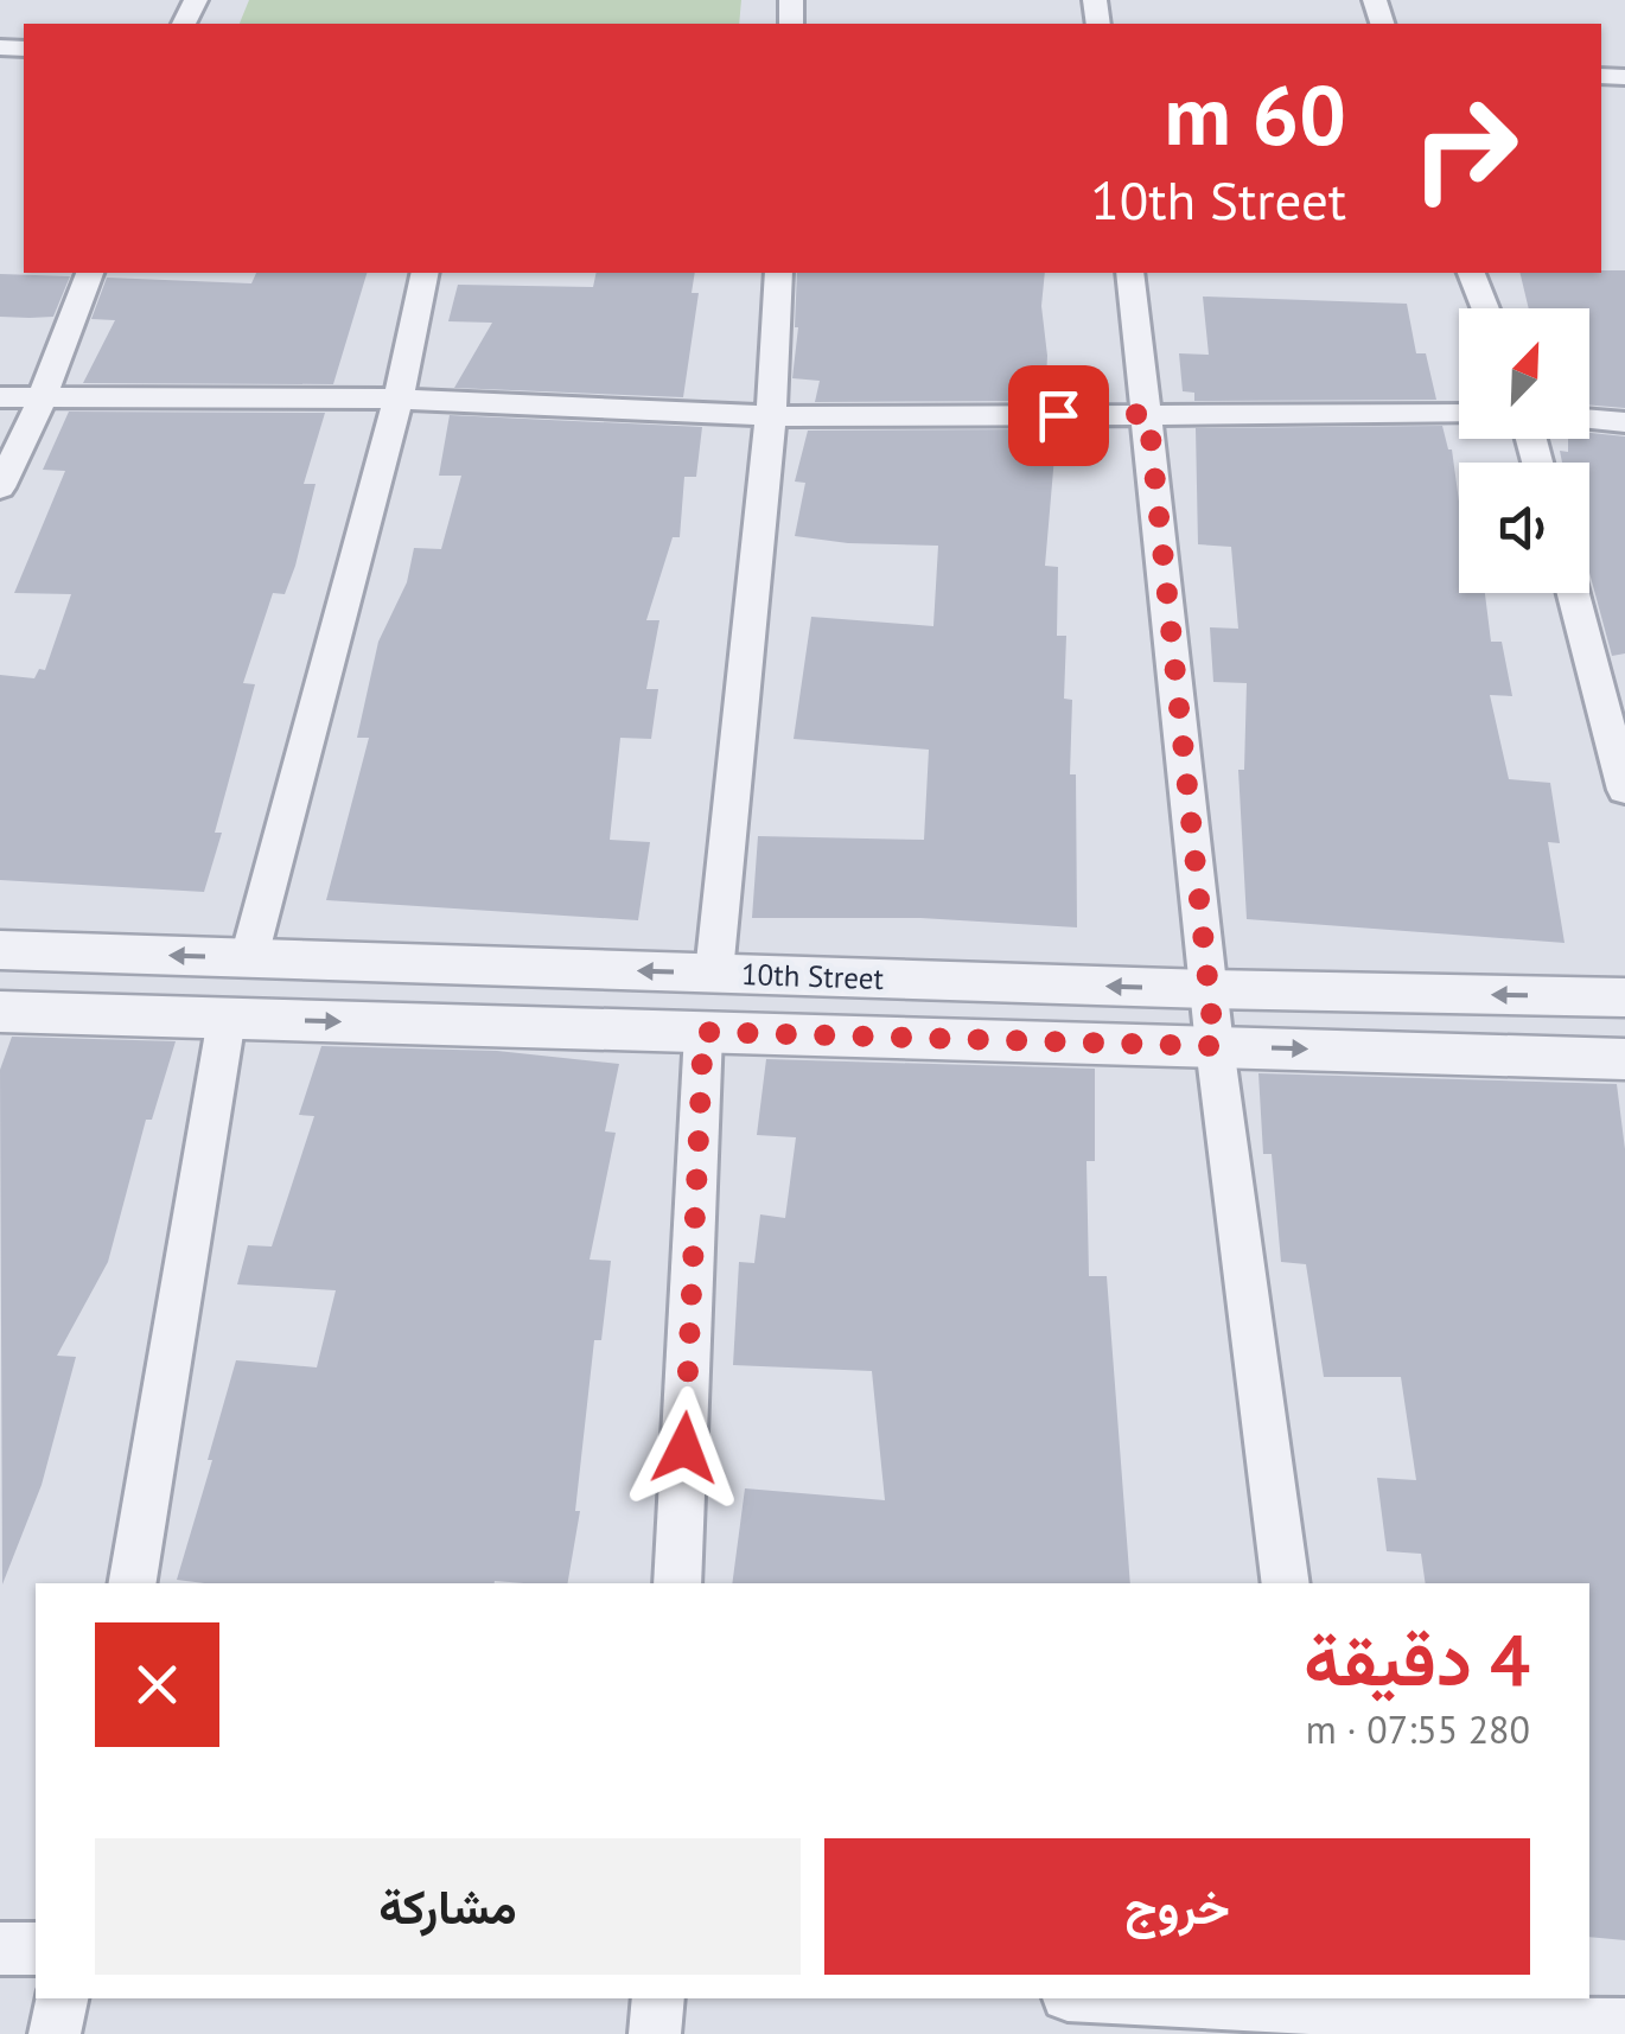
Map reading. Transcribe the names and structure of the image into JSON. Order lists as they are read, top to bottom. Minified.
{"streets":{"street":["10th Street"]},"north":"top right","page":{"turn":["60 m","10th Street"],"heading":["4 دقيقة","280 m · 07:55"],"buttons":["خروج","مشاركة"]}}
